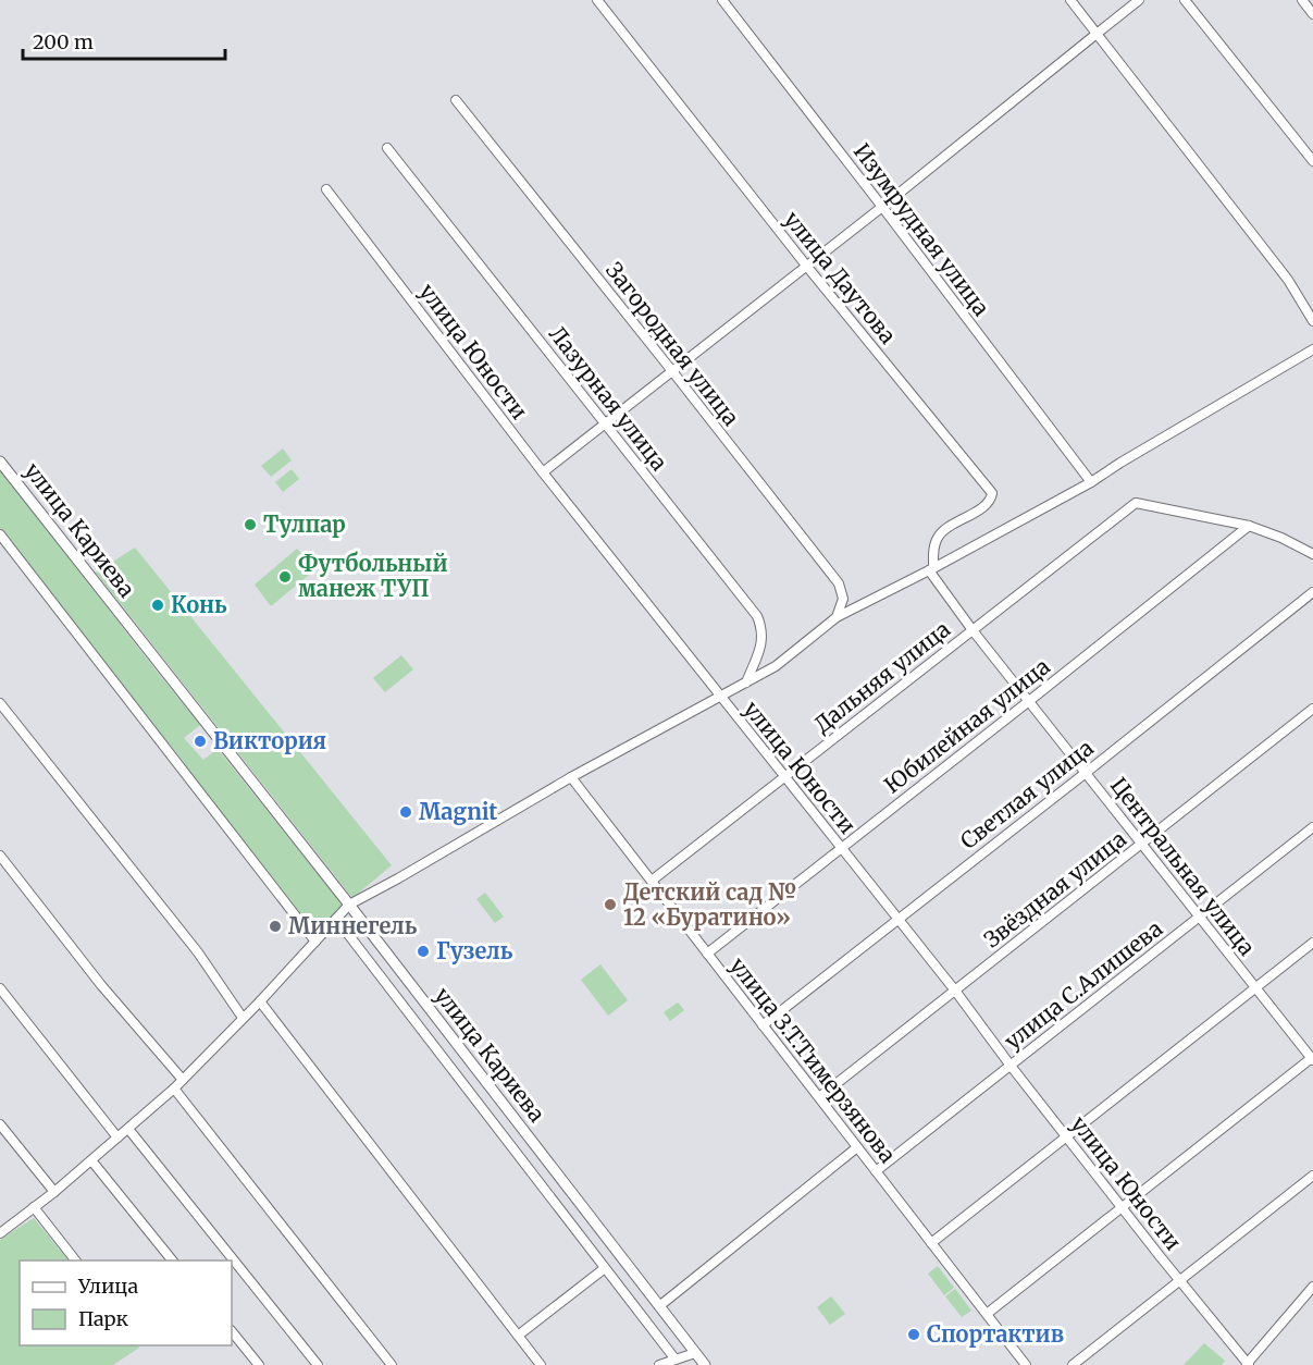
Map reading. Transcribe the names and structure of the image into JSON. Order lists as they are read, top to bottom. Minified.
{"streets":{"main road":["улица Кариева"],"street":["Изумрудная улица","улица Даутова","Загородная улица","улица Юности","Лазурная улица","Дальняя улица","Юбилейная улица","Светлая улица","Центральная улица","Звёздная улица","улица С.Алишева","улица З.Т.Тимерзянова"]},"crossings":[["улица Даутова","Центральная улица"],["улица Юности","Дальняя улица"],["улица Юности","Юбилейная улица"],["улица Юности","Светлая улица"],["улица Юности","Звёздная улица"],["улица Юности","улица С.Алишева"],["Дальняя улица","Юбилейная улица"],["Дальняя улица","Центральная улица"],["Дальняя улица","улица З.Т.Тимерзянова"],["Юбилейная улица","Центральная улица"],["Юбилейная улица","улица З.Т.Тимерзянова"],["Светлая улица","Центральная улица"],["Светлая улица","улица З.Т.Тимерзянова"],["Центральная улица","Звёздная улица"],["Центральная улица","улица С.Алишева"],["Звёздная улица","улица З.Т.Тимерзянова"],["улица С.Алишева","улица З.Т.Тимерзянова"]],"places":["Тулпар","Футбольный манеж ТУП","Конь","Виктория","Magnit","Детский сад № 12 «Буратино»","Миннегель","Гузель","Спортактив"],"legend":["Улица","Парк"],"scale_bar":"200 m"}
